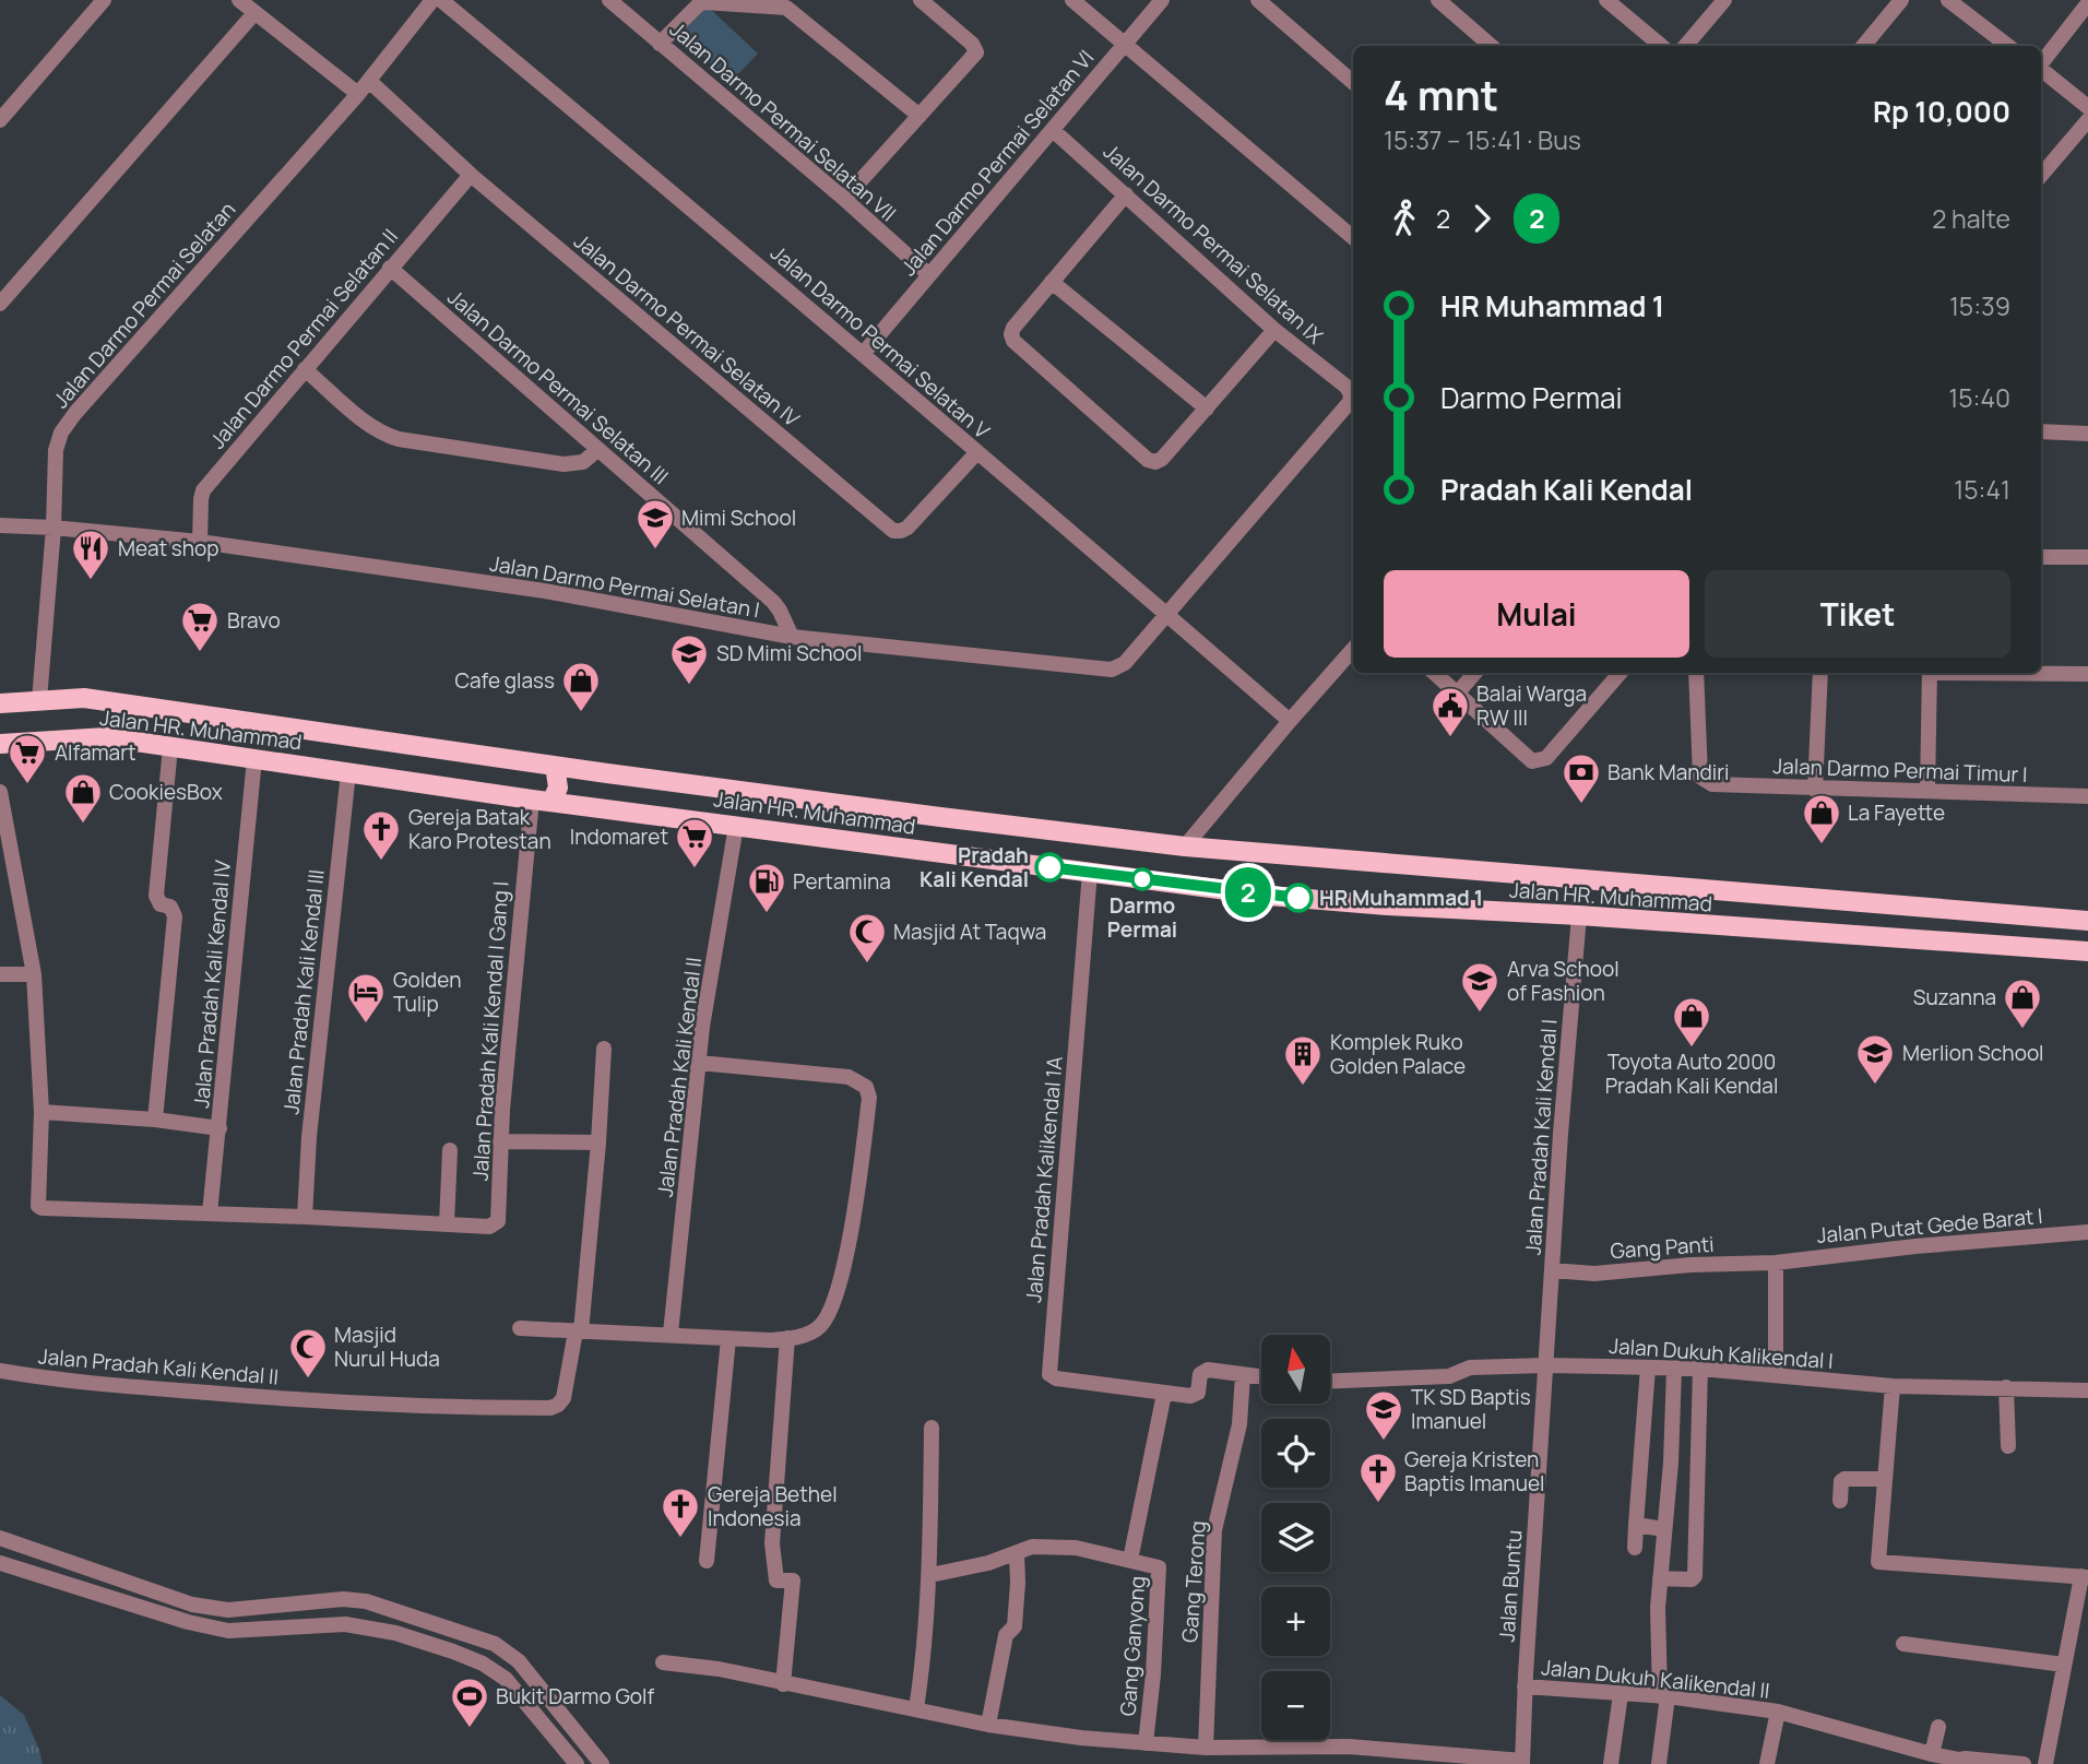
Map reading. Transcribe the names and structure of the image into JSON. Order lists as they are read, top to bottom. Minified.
{"streets":{"main road":["Jalan HR. Muhammad"],"street":["Jalan Darmo Permai Selatan VII","Jalan Darmo Permai Selatan VI","Jalan Darmo Permai Selatan IX","Jalan Darmo Permai Selatan","Jalan Darmo Permai Selatan IV","Jalan Darmo Permai Selatan II","Jalan Darmo Permai Selatan V","Jalan Darmo Permai Selatan III","Jalan Darmo Permai Selatan I","Jalan Darmo Permai Timur I","Jalan Pradah Kali Kendal IV","Jalan Pradah Kali Kendal III","Jalan Pradah Kali Kendal I Gang I","Jalan Pradah Kali Kendal II","Jalan Pradah Kali Kendal I","Jalan Pradah Kalikendal 1A","Jalan Putat Gede Barat I","Gang Panti","Jalan Dukuh Kalikendal I","Gang Terong","Jalan Buntu","Gang Ganyong","Jalan Dukuh Kalikendal II"]},"crossings":[["Jalan Darmo Permai Selatan VII","Jalan Darmo Permai Selatan VI"],["Jalan Darmo Permai Selatan VI","Jalan Darmo Permai Selatan IX"],["Jalan Darmo Permai Selatan VI","Jalan Darmo Permai Selatan V"],["Jalan Darmo Permai Selatan IX","Jalan Darmo Permai Selatan V"],["Jalan Darmo Permai Selatan IX","Jalan Darmo Permai Selatan I"],["Jalan Darmo Permai Selatan","Jalan Darmo Permai Selatan IV"],["Jalan Darmo Permai Selatan","Jalan Darmo Permai Selatan I"],["Jalan Darmo Permai Selatan","Jalan HR. Muhammad"],["Jalan Darmo Permai Selatan IV","Jalan Darmo Permai Selatan II"],["Jalan Darmo Permai Selatan IV","Jalan Darmo Permai Selatan V"],["Jalan Darmo Permai Selatan II","Jalan Darmo Permai Selatan III"],["Jalan Darmo Permai Selatan II","Jalan Darmo Permai Selatan I"],["Jalan Darmo Permai Selatan V","Jalan Darmo Permai Selatan I"],["Jalan Darmo Permai Selatan III","Jalan Darmo Permai Selatan I"],["Jalan HR. Muhammad","Jalan Pradah Kali Kendal IV"],["Jalan HR. Muhammad","Jalan Pradah Kali Kendal III"],["Jalan HR. Muhammad","Jalan Pradah Kali Kendal I Gang I"],["Jalan HR. Muhammad","Jalan Pradah Kali Kendal II"],["Jalan HR. Muhammad","Jalan Pradah Kali Kendal I"],["Jalan HR. Muhammad","Jalan Pradah Kalikendal 1A"],["Jalan Pradah Kali Kendal I","Gang Panti"],["Jalan Pradah Kali Kendal I","Jalan Dukuh Kalikendal I"],["Jalan Pradah Kali Kendal I","Jalan Buntu"],["Jalan Pradah Kalikendal 1A","Gang Ganyong"],["Jalan Putat Gede Barat I","Gang Panti"],["Jalan Dukuh Kalikendal I","Jalan Buntu"],["Jalan Buntu","Jalan Dukuh Kalikendal II"]],"places":{"school or university":["Mimi School","SD Mimi School","Arva School of Fashion","Merlion School","TK SD Baptis Imanuel"],"restaurant":["Meat shop"],"supermarket":["Bravo","Alfamart","Indomaret"],"shop":["Cafe glass","CookiesBox","La Fayette","Suzanna","Toyota Auto 2000 Pradah Kali Kendal"],"public building":["Balai Warga RW III"],"bank":["Bank Mandiri"],"church":["Gereja Batak Karo Protestan","Gereja Kristen Baptis Imanuel","Gereja Bethel Indonesia"],"other":["Pradah Kali Kendal","Darmo Permai","HR Muhammad 1"],"fuel station":["Pertamina"],"mosque":["Masjid At Taqwa","Masjid Nurul Huda"],"hotel":["Golden Tulip"],"building":["Komplek Ruko Golden Palace"],"sports":["Bukit Darmo Golf"]},"lines":["bus line 2"],"north":"top","page":{"on_map":"2","heading":["4 mnt","15:37 – 15:41 · Bus","Rp 10,000"],"legs":["2","2","2 halte"],"list":[{"name":"HR Muhammad 1","value":"15:39"},{"name":"Darmo Permai","value":"15:40"},{"name":"Pradah Kali Kendal","value":"15:41"}],"buttons":["Mulai","Tiket"],"map_buttons":["+","−"]}}
